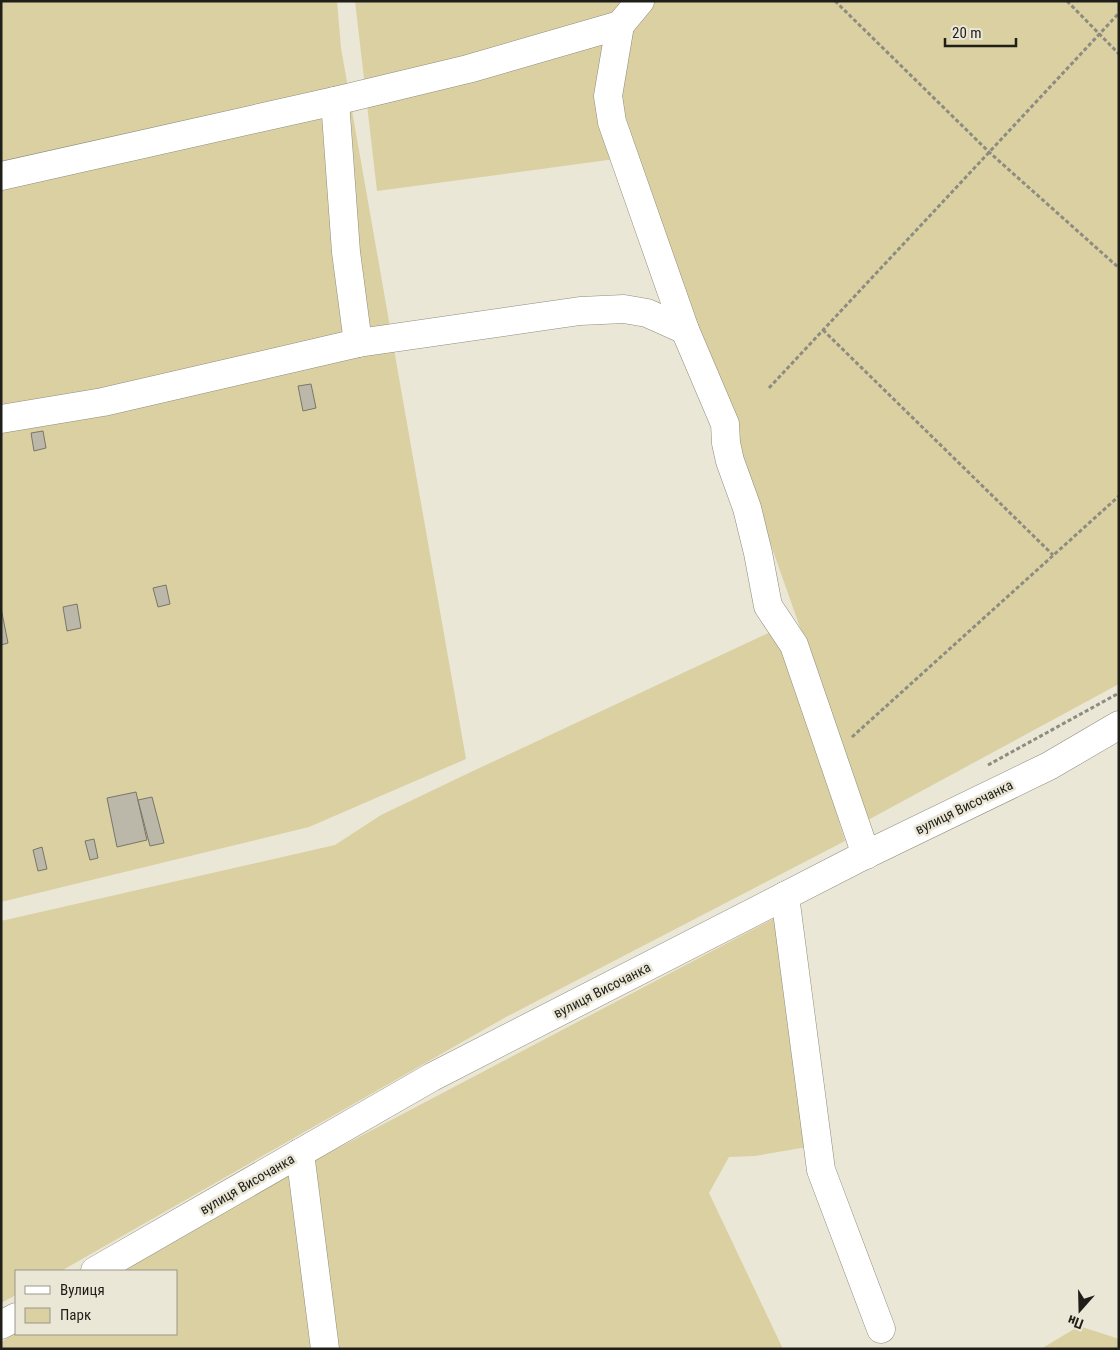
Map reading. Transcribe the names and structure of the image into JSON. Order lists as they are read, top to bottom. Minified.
{"streets":{"street":["вулиця Височанка"]},"legend":["Вулиця","Парк"],"scale_bar":"20 m","north":"bottom"}
